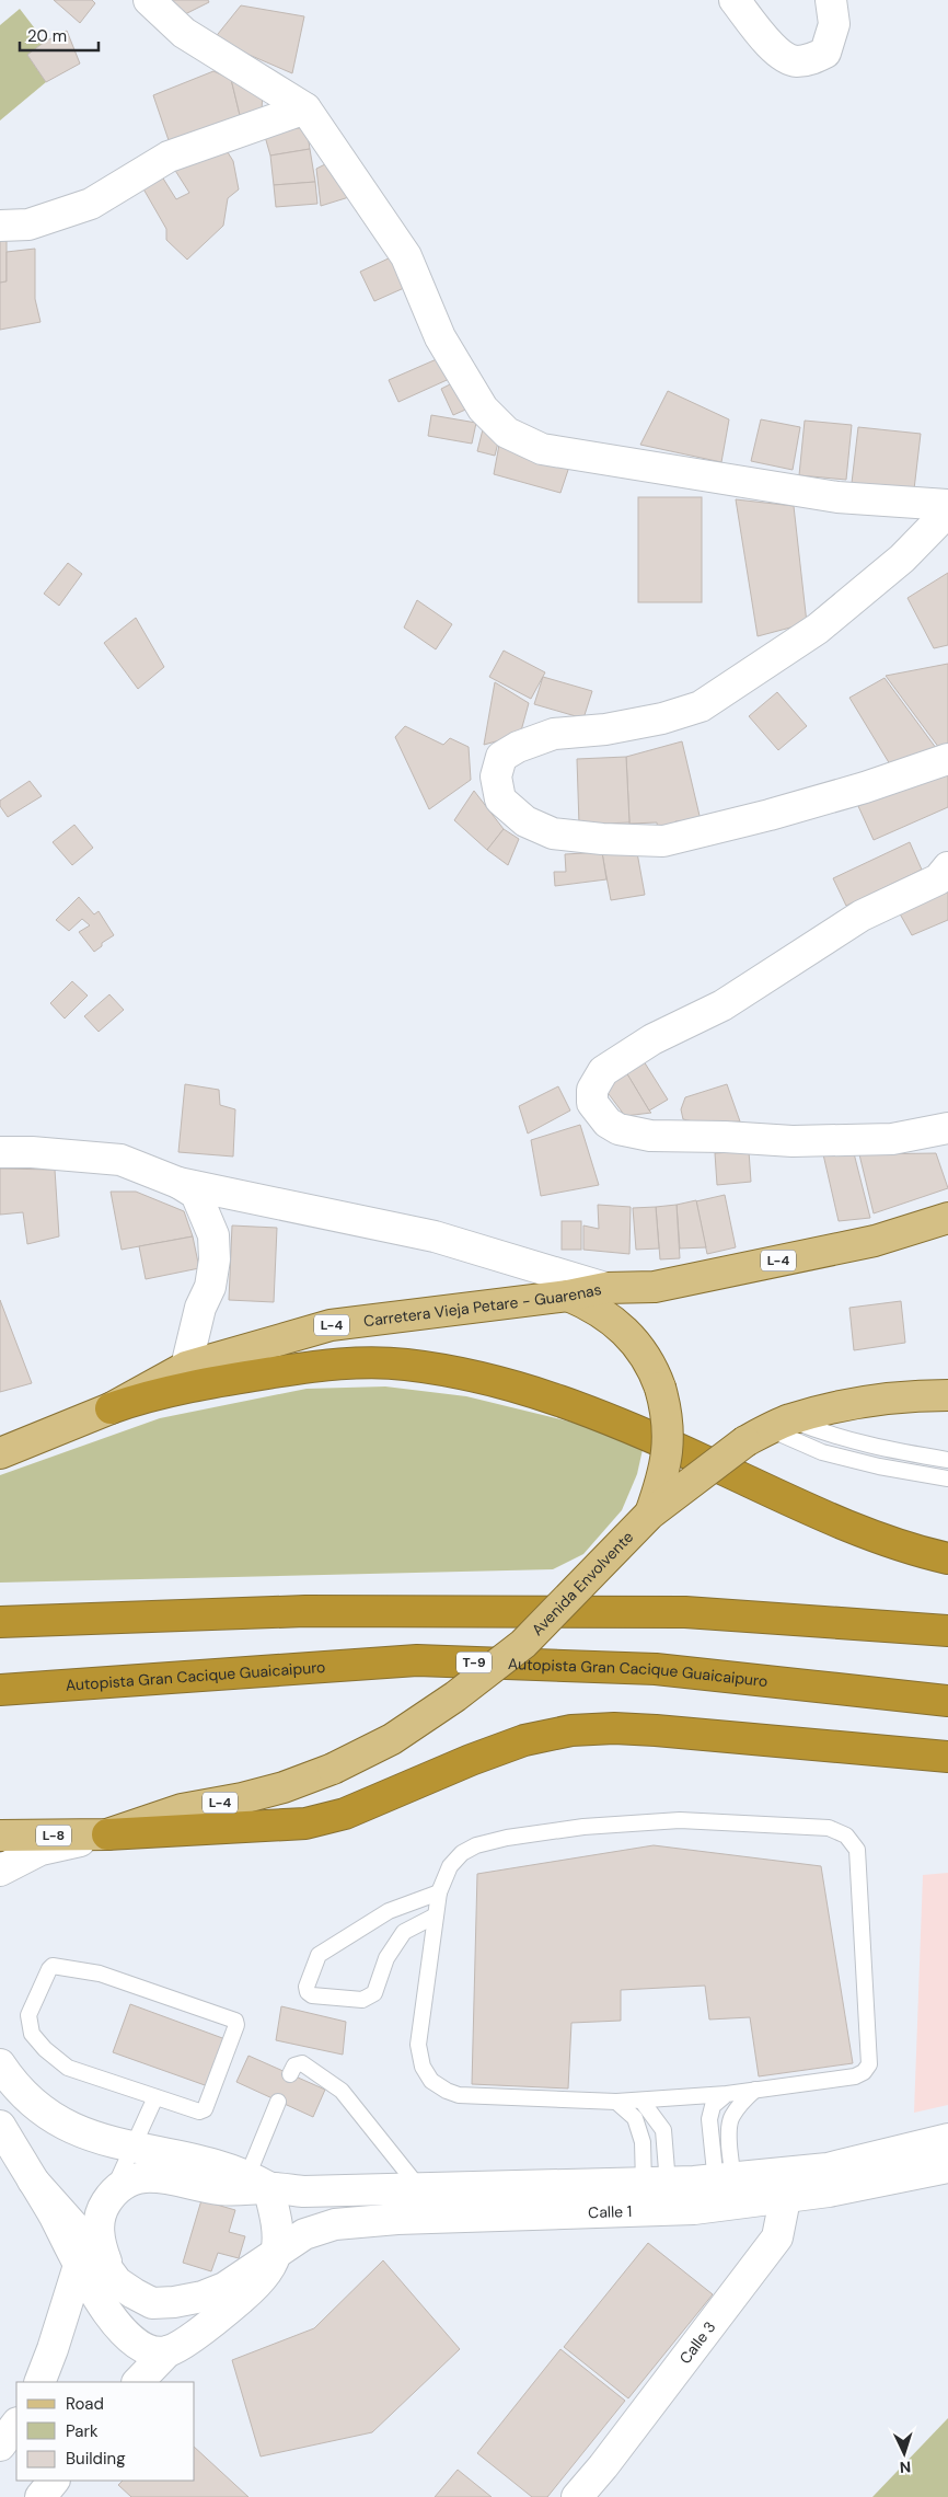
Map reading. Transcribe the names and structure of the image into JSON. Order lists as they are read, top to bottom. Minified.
{"streets":{"highway":["T-9","Autopista Gran Cacique Guaicaipuro"],"main road":["L-4","Carretera Vieja Petare - Guarenas","Avenida Envolvente","L-8"],"street":["Calle 1","Calle 3"]},"crossings":[["Calle 1","Calle 3"]],"legend":["Road","Park","Building"],"scale_bar":"20 m","north":"bottom"}
